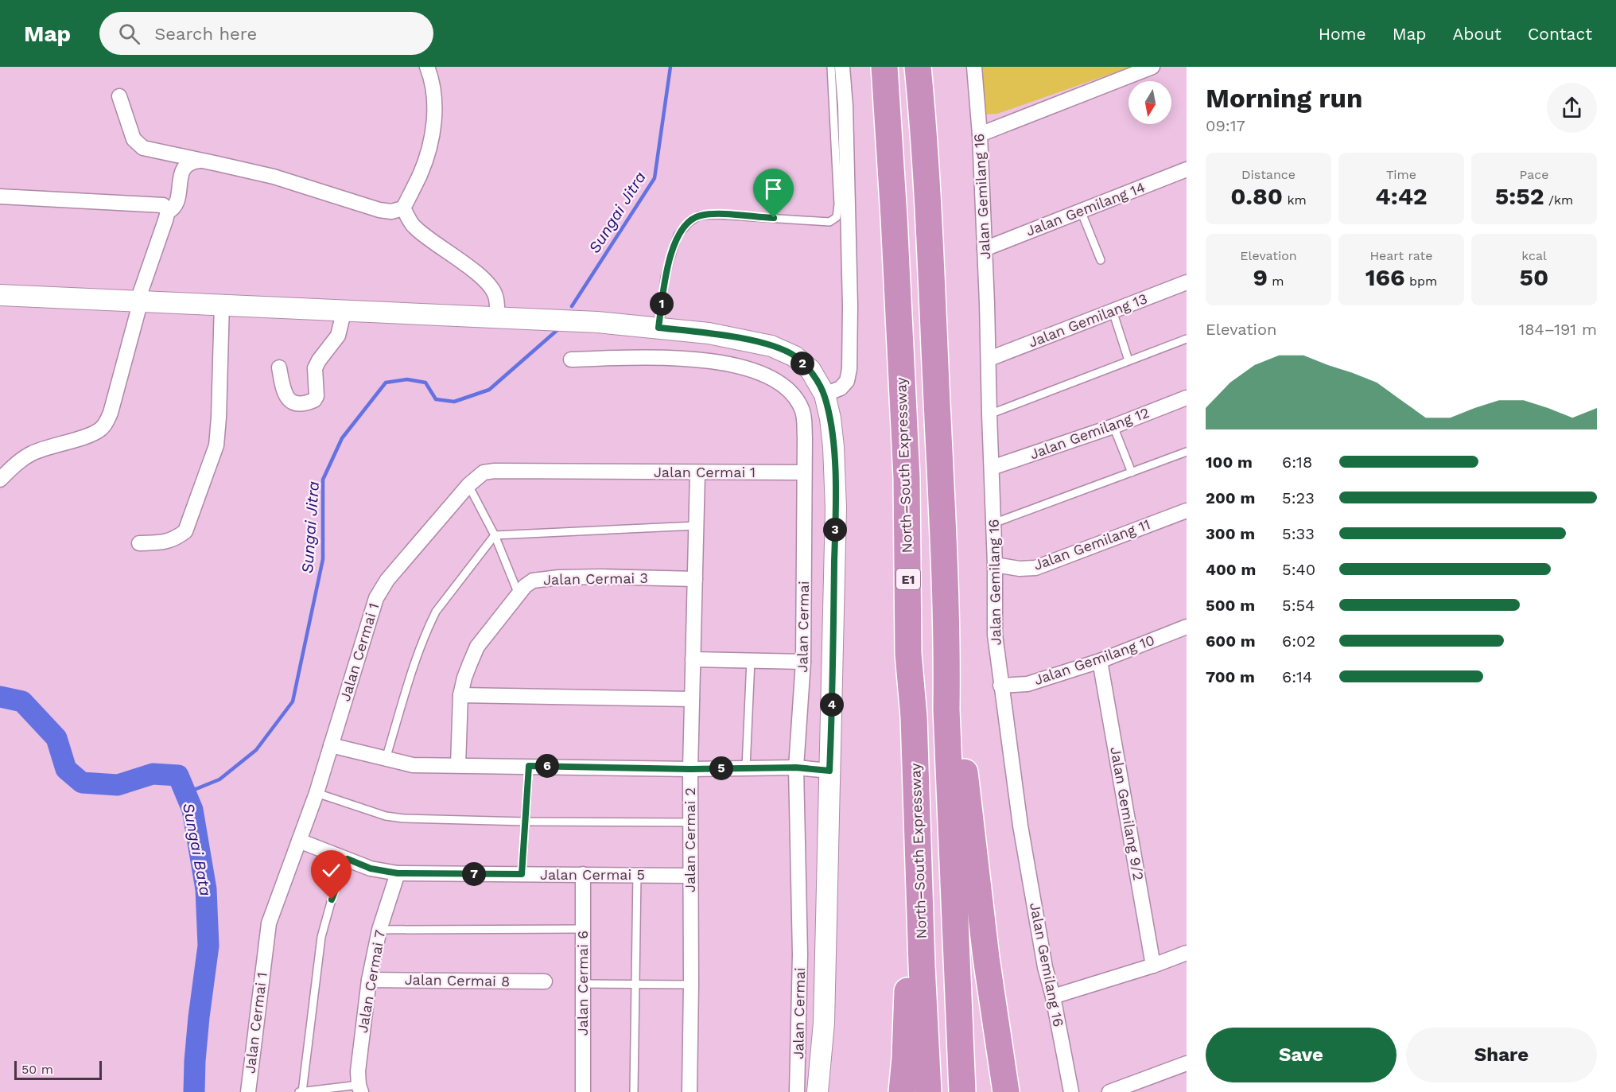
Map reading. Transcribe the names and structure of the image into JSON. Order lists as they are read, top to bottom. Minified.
{"streets":{"highway":["North–South Expressway","E1"],"street":["Jalan Gemilang 16","Jalan Gemilang 14","Jalan Gemilang 13","Jalan Gemilang 12","Jalan Cermai 1","Jalan Gemilang 11","Jalan Cermai 3","Jalan Cermai","Jalan Gemilang 10","Jalan Gemilang 9/2","Jalan Cermai 2","Jalan Cermai 5","Jalan Cermai 8","Jalan Cermai 7","Jalan Cermai 6"]},"crossings":[["Jalan Gemilang 16","Jalan Gemilang 14"],["Jalan Gemilang 16","Jalan Gemilang 13"],["Jalan Gemilang 16","Jalan Gemilang 12"],["Jalan Gemilang 16","Jalan Gemilang 11"],["Jalan Gemilang 16","Jalan Gemilang 10"],["Jalan Cermai 1","Jalan Cermai"],["Jalan Cermai 1","Jalan Cermai 2"],["Jalan Cermai 1","Jalan Cermai 5"],["Jalan Cermai 3","Jalan Cermai 2"],["Jalan Gemilang 10","Jalan Gemilang 9/2"],["Jalan Cermai 2","Jalan Cermai 5"],["Jalan Cermai 5","Jalan Cermai 7"],["Jalan Cermai 5","Jalan Cermai 6"],["Jalan Cermai 8","Jalan Cermai 7"]],"water":["Sungai Jitra","Sungai Bata"],"scale_bar":"50 m","north":"bottom","page":{"header":"Map","search":"Search here","nav":["Home","Map","About","Contact"],"heading":["Morning run","09:17"],"stats":[["Distance","0.80 km"],["Time","4:42"],["Pace","5:52 /km"],["Elevation","9 m"],["Heart rate","166 bpm"],["kcal","50"]],"pins":["1","2","3","4","6","5","7"],"chart":["Elevation","184–191 m"],"list":[{"name":"100 m","note":"6:18"},{"name":"200 m","note":"5:23"},{"name":"300 m","note":"5:33"},{"name":"400 m","note":"5:40"},{"name":"500 m","note":"5:54"},{"name":"600 m","note":"6:02"},{"name":"700 m","note":"6:14"}],"buttons":["Save","Share"],"scale":"50 m"}}
